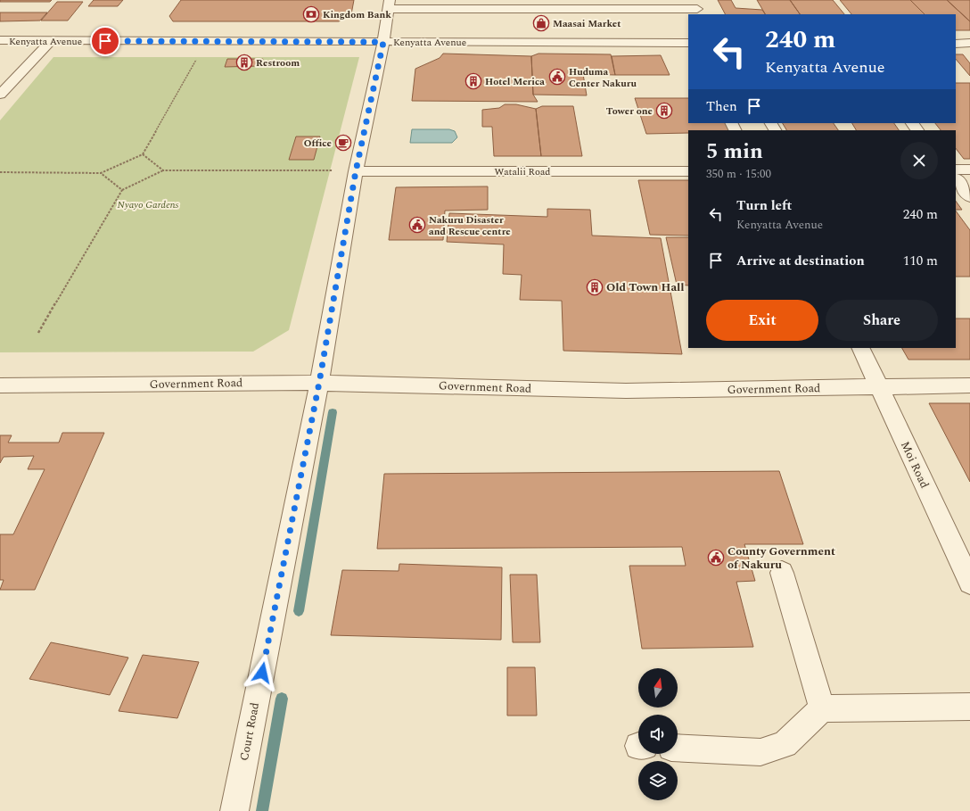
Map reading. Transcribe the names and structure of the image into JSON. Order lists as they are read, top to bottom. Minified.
{"streets":{"street":["Kenyatta Avenue","Watalii Road","Government Road","Moi Road","Court Road"]},"crossings":[["Kenyatta Avenue","Court Road"],["Watalii Road","Court Road"],["Government Road","Moi Road"],["Government Road","Court Road"]],"parks":["Nyayo Gardens"],"places":{"bank":["Kingdom Bank"],"shop":["Maasai Market"],"building":["Restroom","Hotel Merica","Tower one","Old Town Hall"],"public building":["Huduma Center Nakuru","Nakuru Disaster and Rescue centre","County Government of Nakuru"],"cafe":["Office"]},"north":"top","page":{"turn":["240 m","Kenyatta Avenue"],"then":"Then","heading":["5 min","350 m · 15:00"],"list":[{"name":"Turn left","note":"Kenyatta Avenue","value":"240 m"},{"name":"Arrive at destination","value":"110 m"}],"buttons":["Exit","Share"]}}
